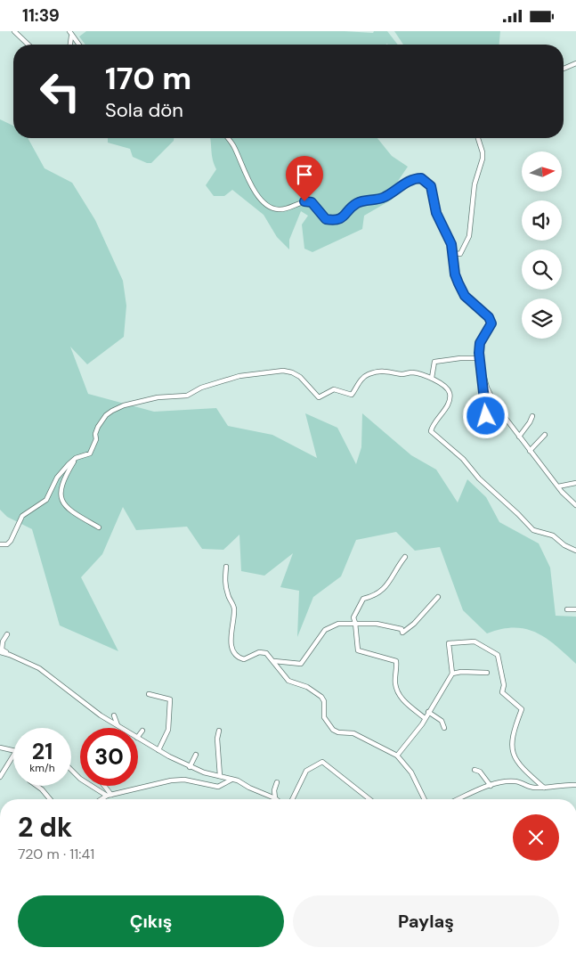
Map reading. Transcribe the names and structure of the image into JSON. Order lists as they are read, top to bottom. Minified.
{"north":"right","page":{"status":"11:39","turn":["170 m","Sola dön"],"speed":"21 km/h","limit":"30","heading":["2 dk","720 m · 11:41"],"buttons":["Çıkış","Paylaş"]}}
